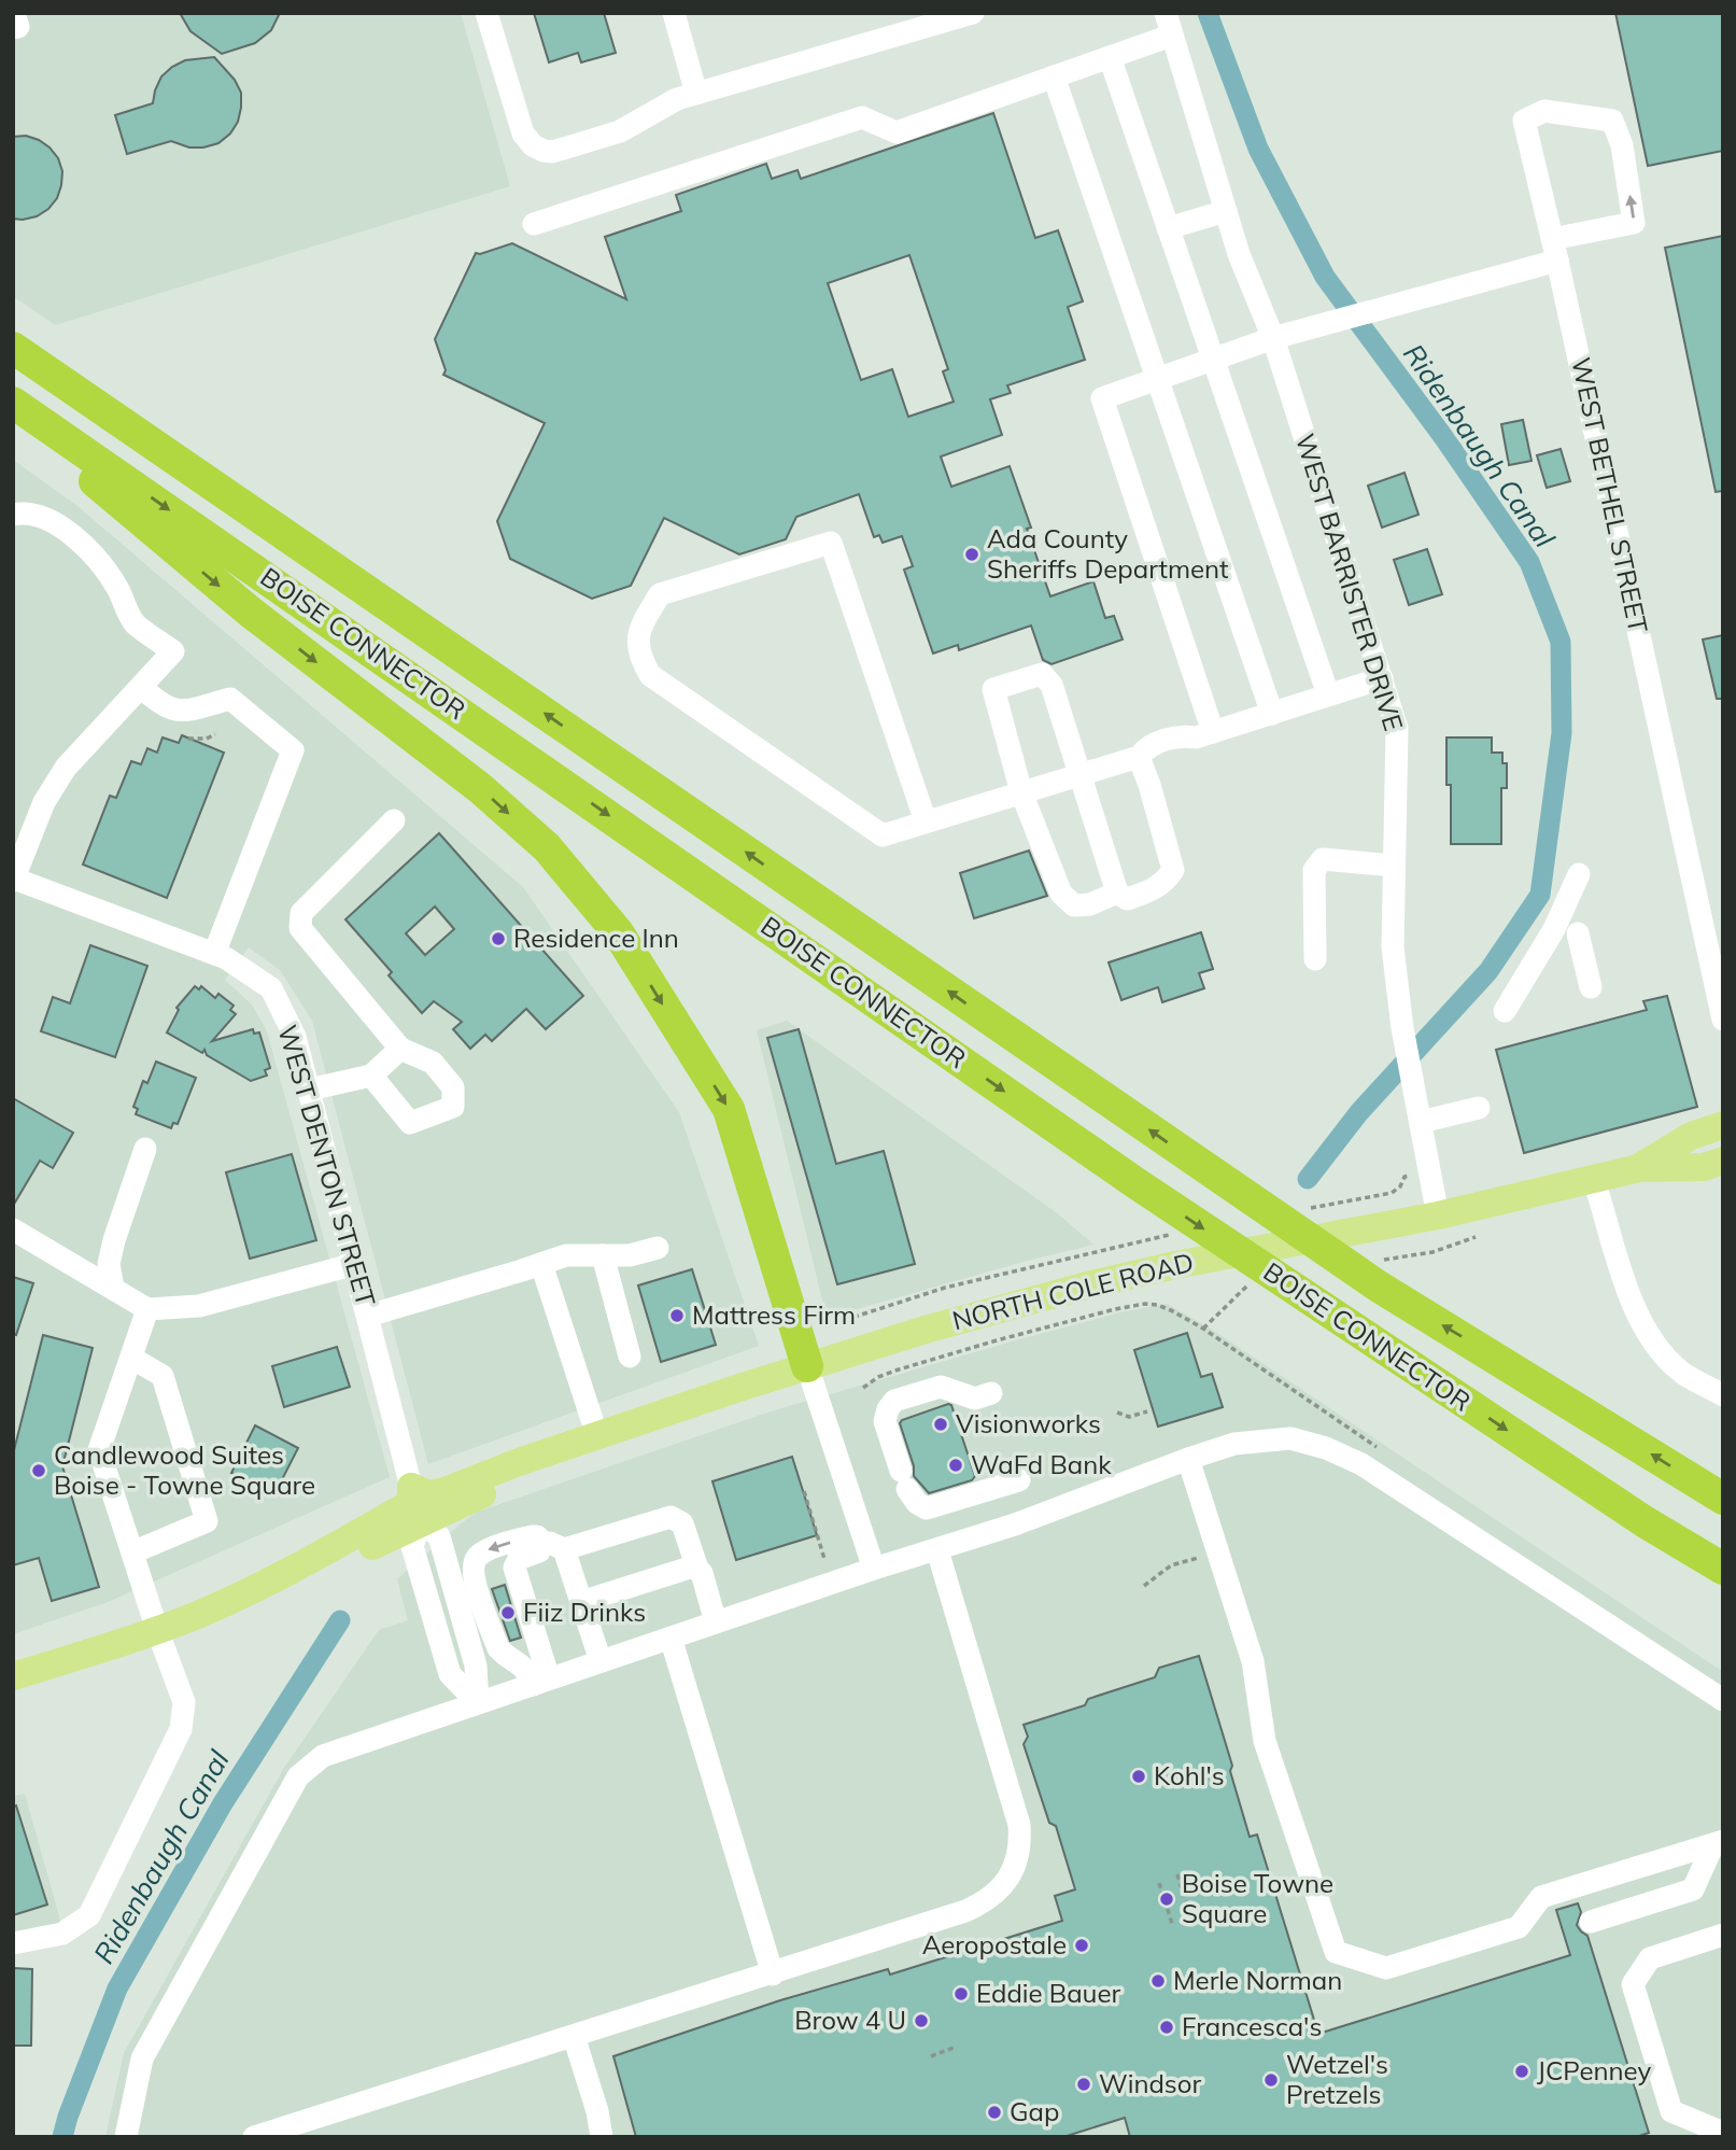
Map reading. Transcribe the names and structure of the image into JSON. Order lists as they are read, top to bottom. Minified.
{"streets":{"highway":["BOISE CONNECTOR"],"main road":["NORTH COLE ROAD"],"street":["WEST BETHEL STREET","WEST BARRISTER DRIVE","WEST DENTON STREET"]},"crossings":[["WEST BARRISTER DRIVE","NORTH COLE ROAD"],["WEST DENTON STREET","NORTH COLE ROAD"]],"water":["Ridenbaugh Canal"],"places":["Ada County Sheriffs Department","Residence Inn","Mattress Firm","Visionworks","WaFd Bank","Candlewood Suites Boise - Towne Square","Fiiz Drinks","Kohl's","Boise Towne Square","Aeropostale","Merle Norman","Eddie Bauer","Brow 4 U","Francesca's","JCPenney","Wetzel's Pretzels","Windsor","Gap"]}
